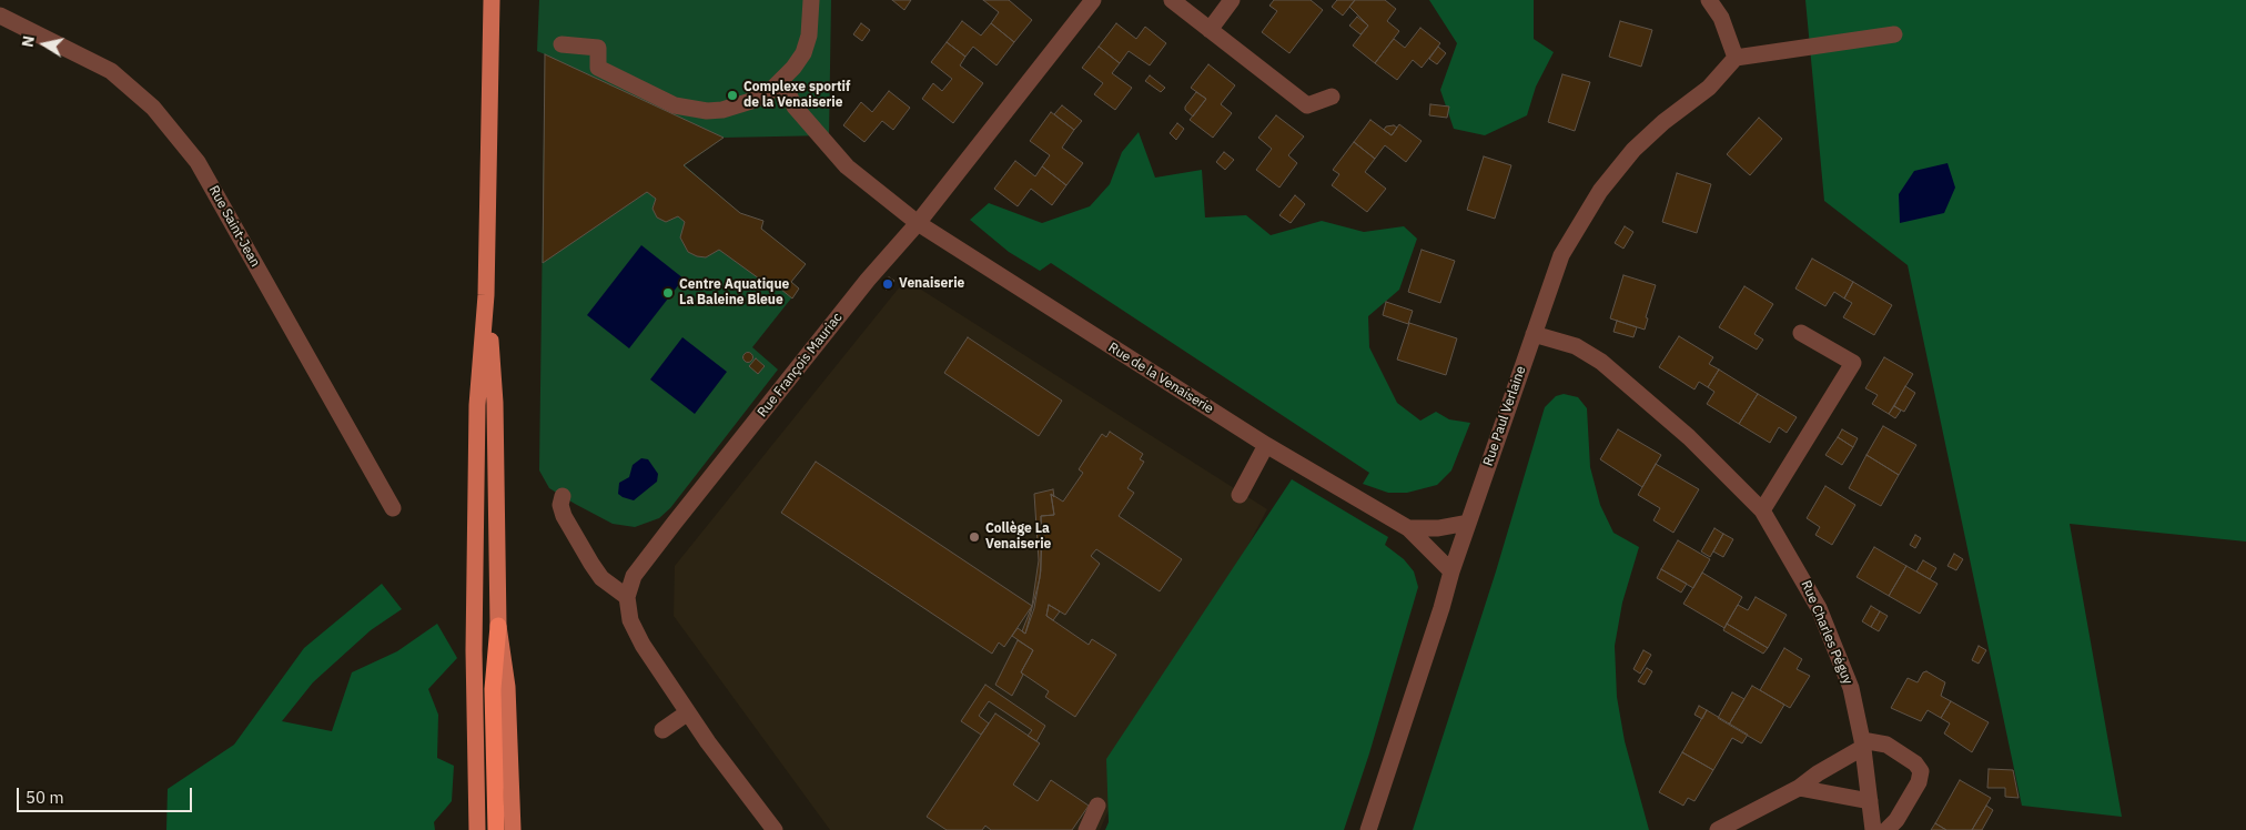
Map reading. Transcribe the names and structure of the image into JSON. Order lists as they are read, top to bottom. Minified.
{"streets":{"street":["Rue Saint-Jean","Rue François Mauriac","Rue de la Venaiserie","Rue Paul Verlaine","Rue Charles Péguy"]},"crossings":[["Rue François Mauriac","Rue de la Venaiserie"],["Rue de la Venaiserie","Rue Paul Verlaine"],["Rue Paul Verlaine","Rue Charles Péguy"]],"places":["Complexe sportif de la Venaiserie","Venaiserie","Centre Aquatique La Baleine Bleue","Collège La Venaiserie"],"scale_bar":"50 m","north":"left"}
